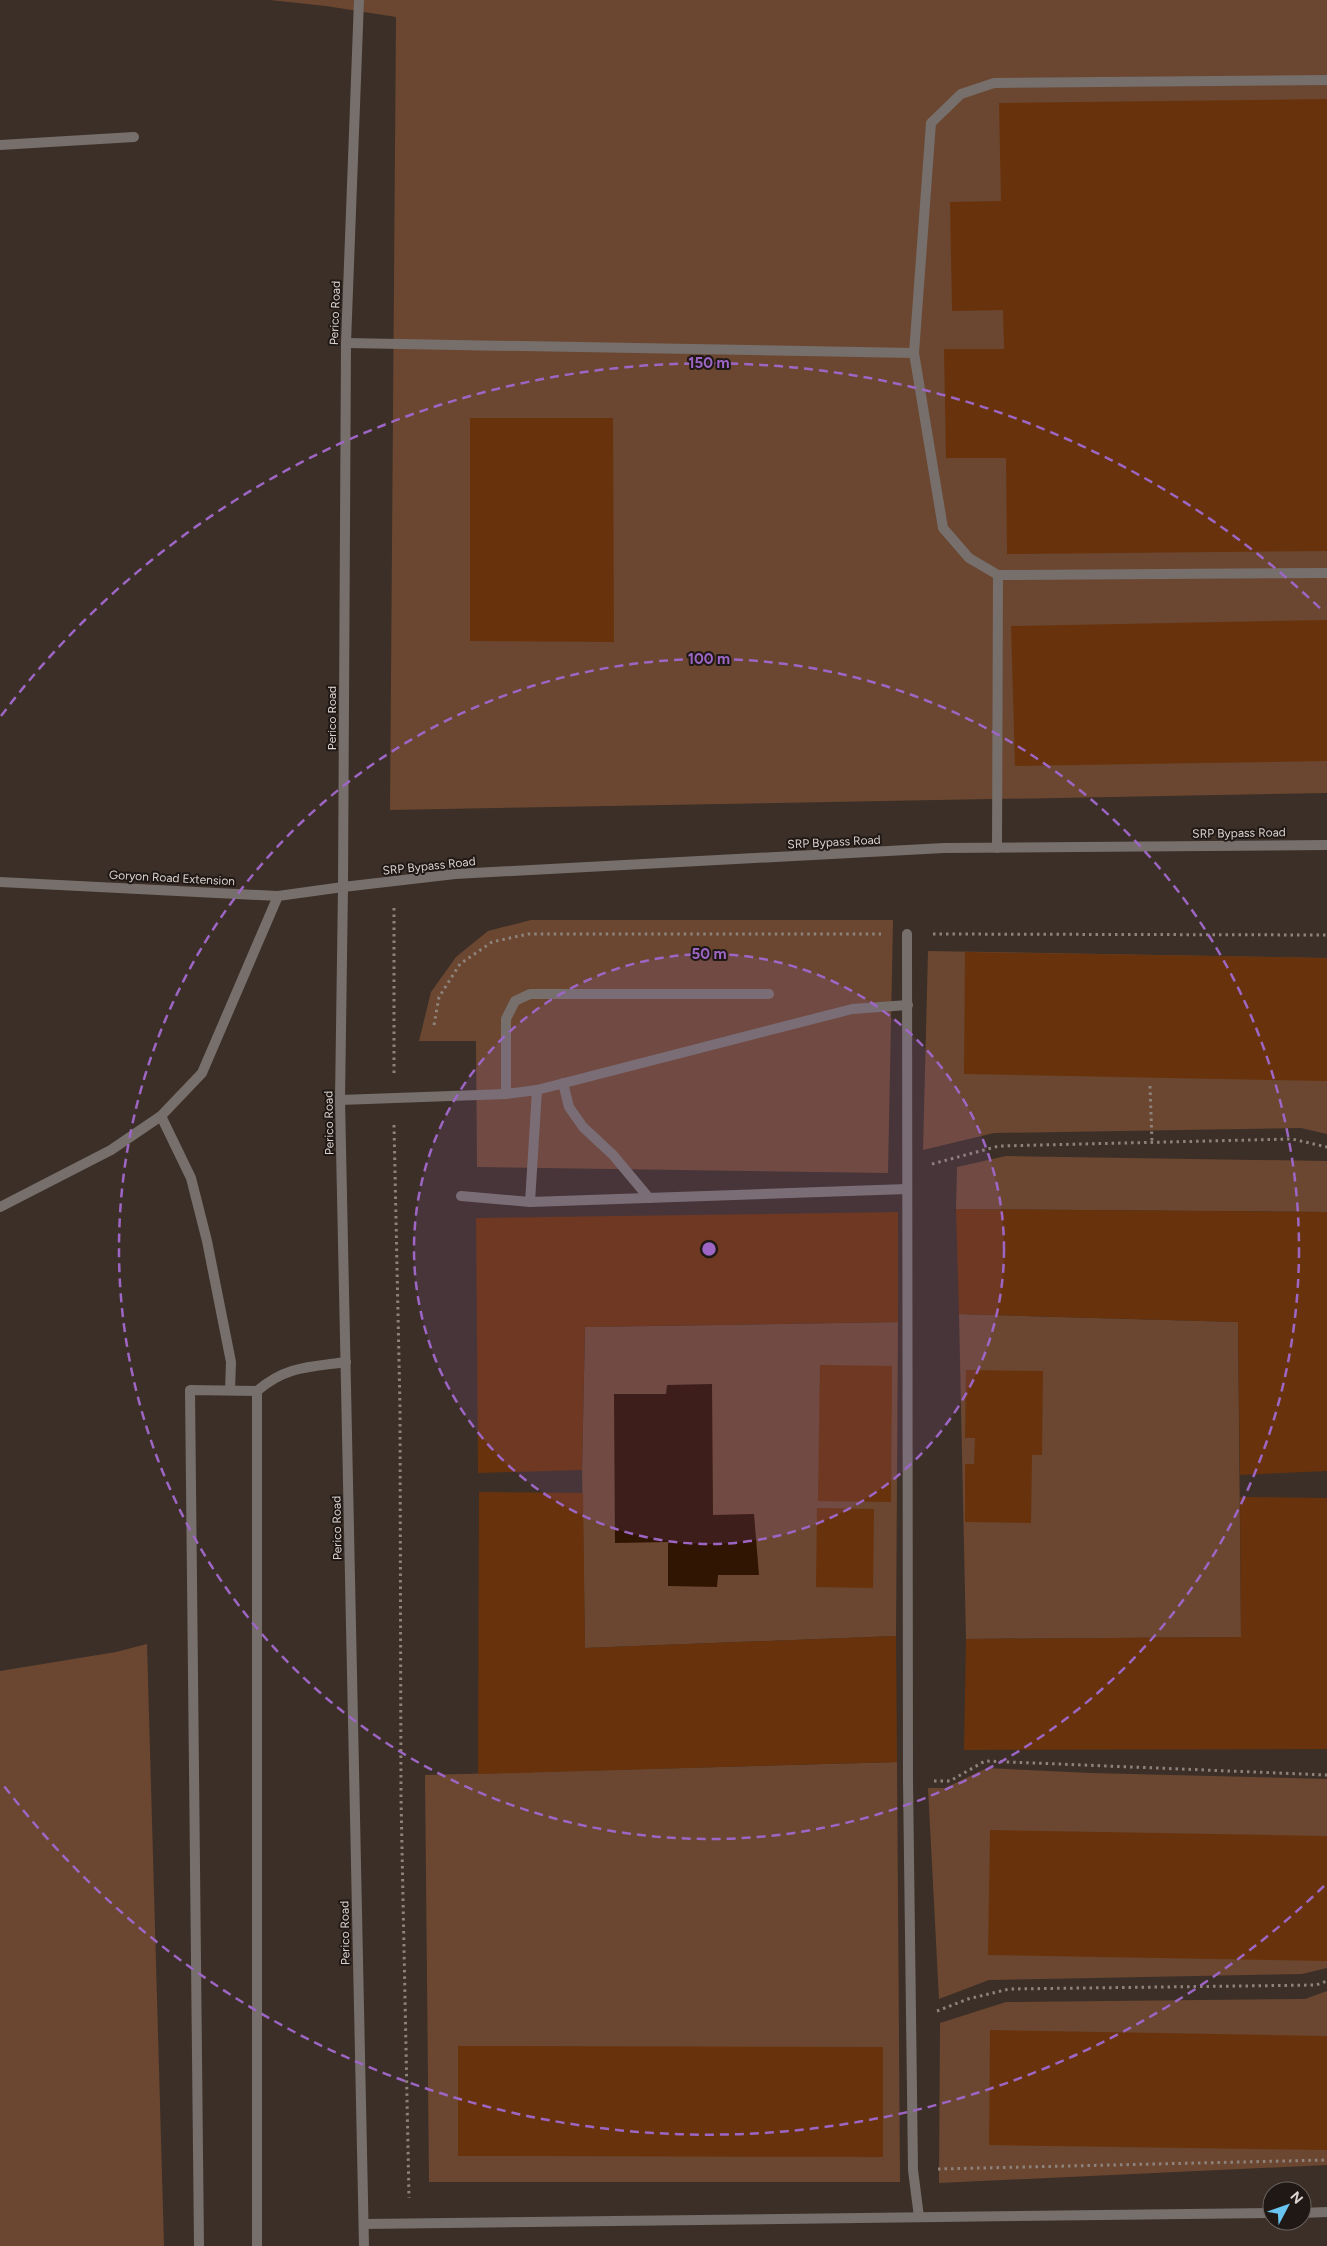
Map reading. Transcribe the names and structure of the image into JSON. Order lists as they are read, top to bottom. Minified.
{"streets":{"street":["Perico Road","SRP Bypass Road","Goryon Road Extension"]},"crossings":[["Perico Road","SRP Bypass Road"],["Perico Road","Goryon Road Extension"],["SRP Bypass Road","Goryon Road Extension"]],"north":"top right","rings":["150 m","100 m","50 m"]}
